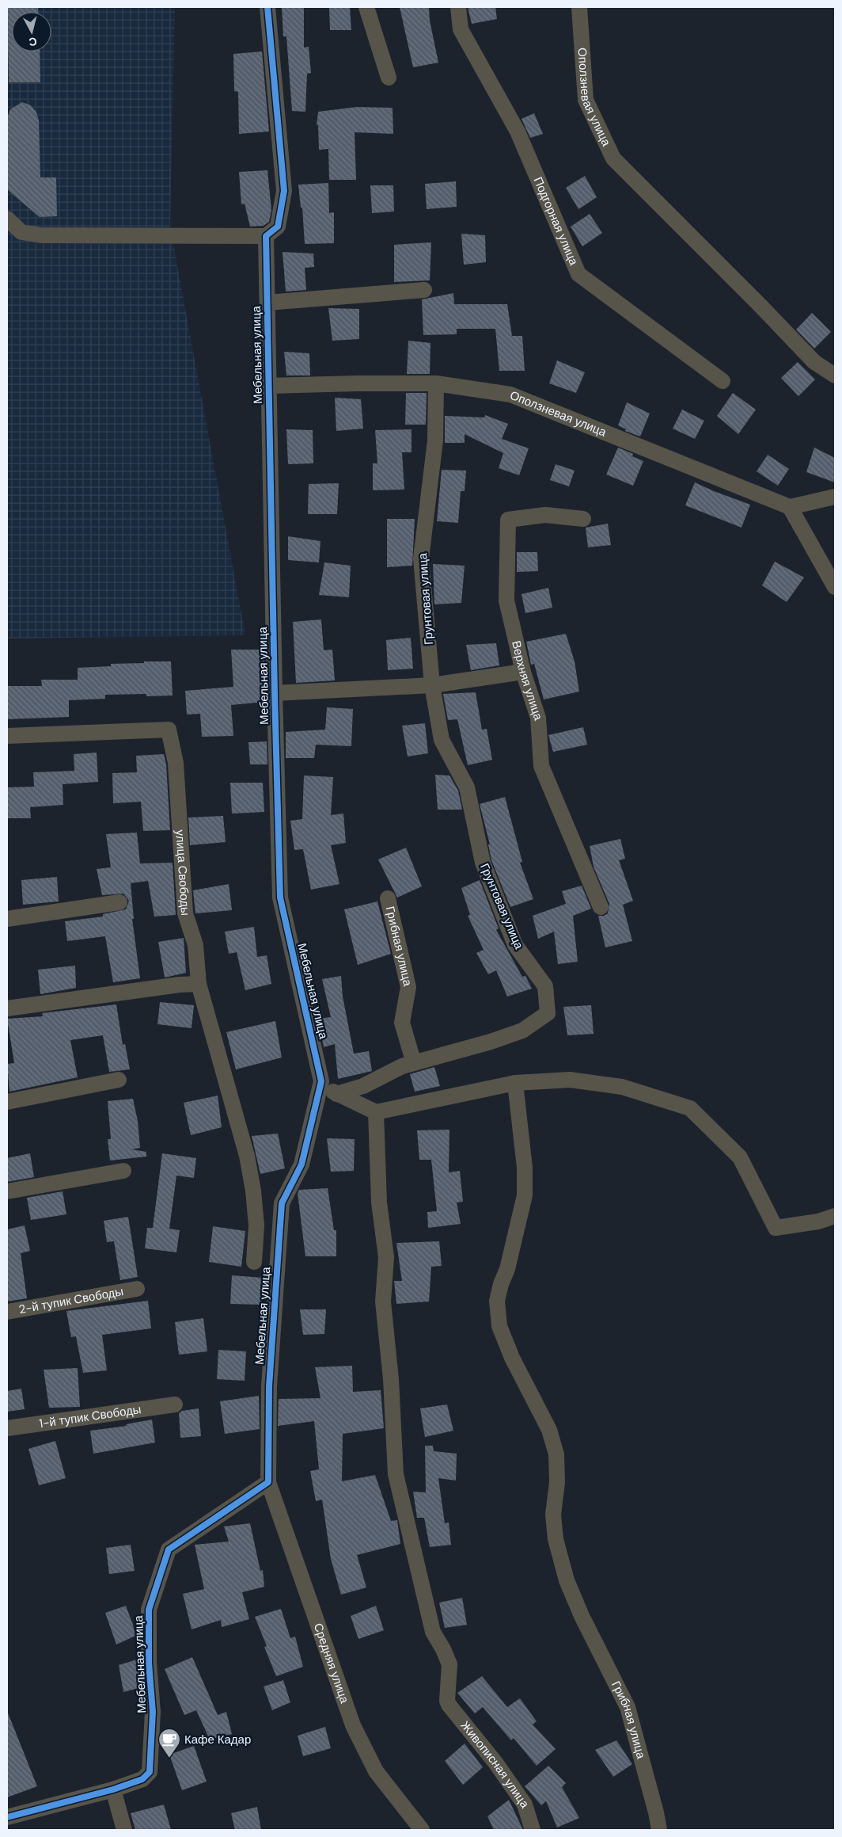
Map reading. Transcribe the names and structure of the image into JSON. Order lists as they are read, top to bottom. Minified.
{"streets":{"street":["Оползневая улица","Подгорная улица","Мебельная улица","Грунтовая улица","Верхняя улица","улица Свободы","Грибная улица","2-й тупик Свободы","1-й тупик Свободы","Средняя улица","Живописная улица"]},"crossings":[["Оползневая улица","Мебельная улица"],["Оползневая улица","Грунтовая улица"],["Мебельная улица","Средняя улица"],["Грунтовая улица","Грибная улица"]],"places":{"cafe":["Кафе Кадар"]},"north":"bottom"}
